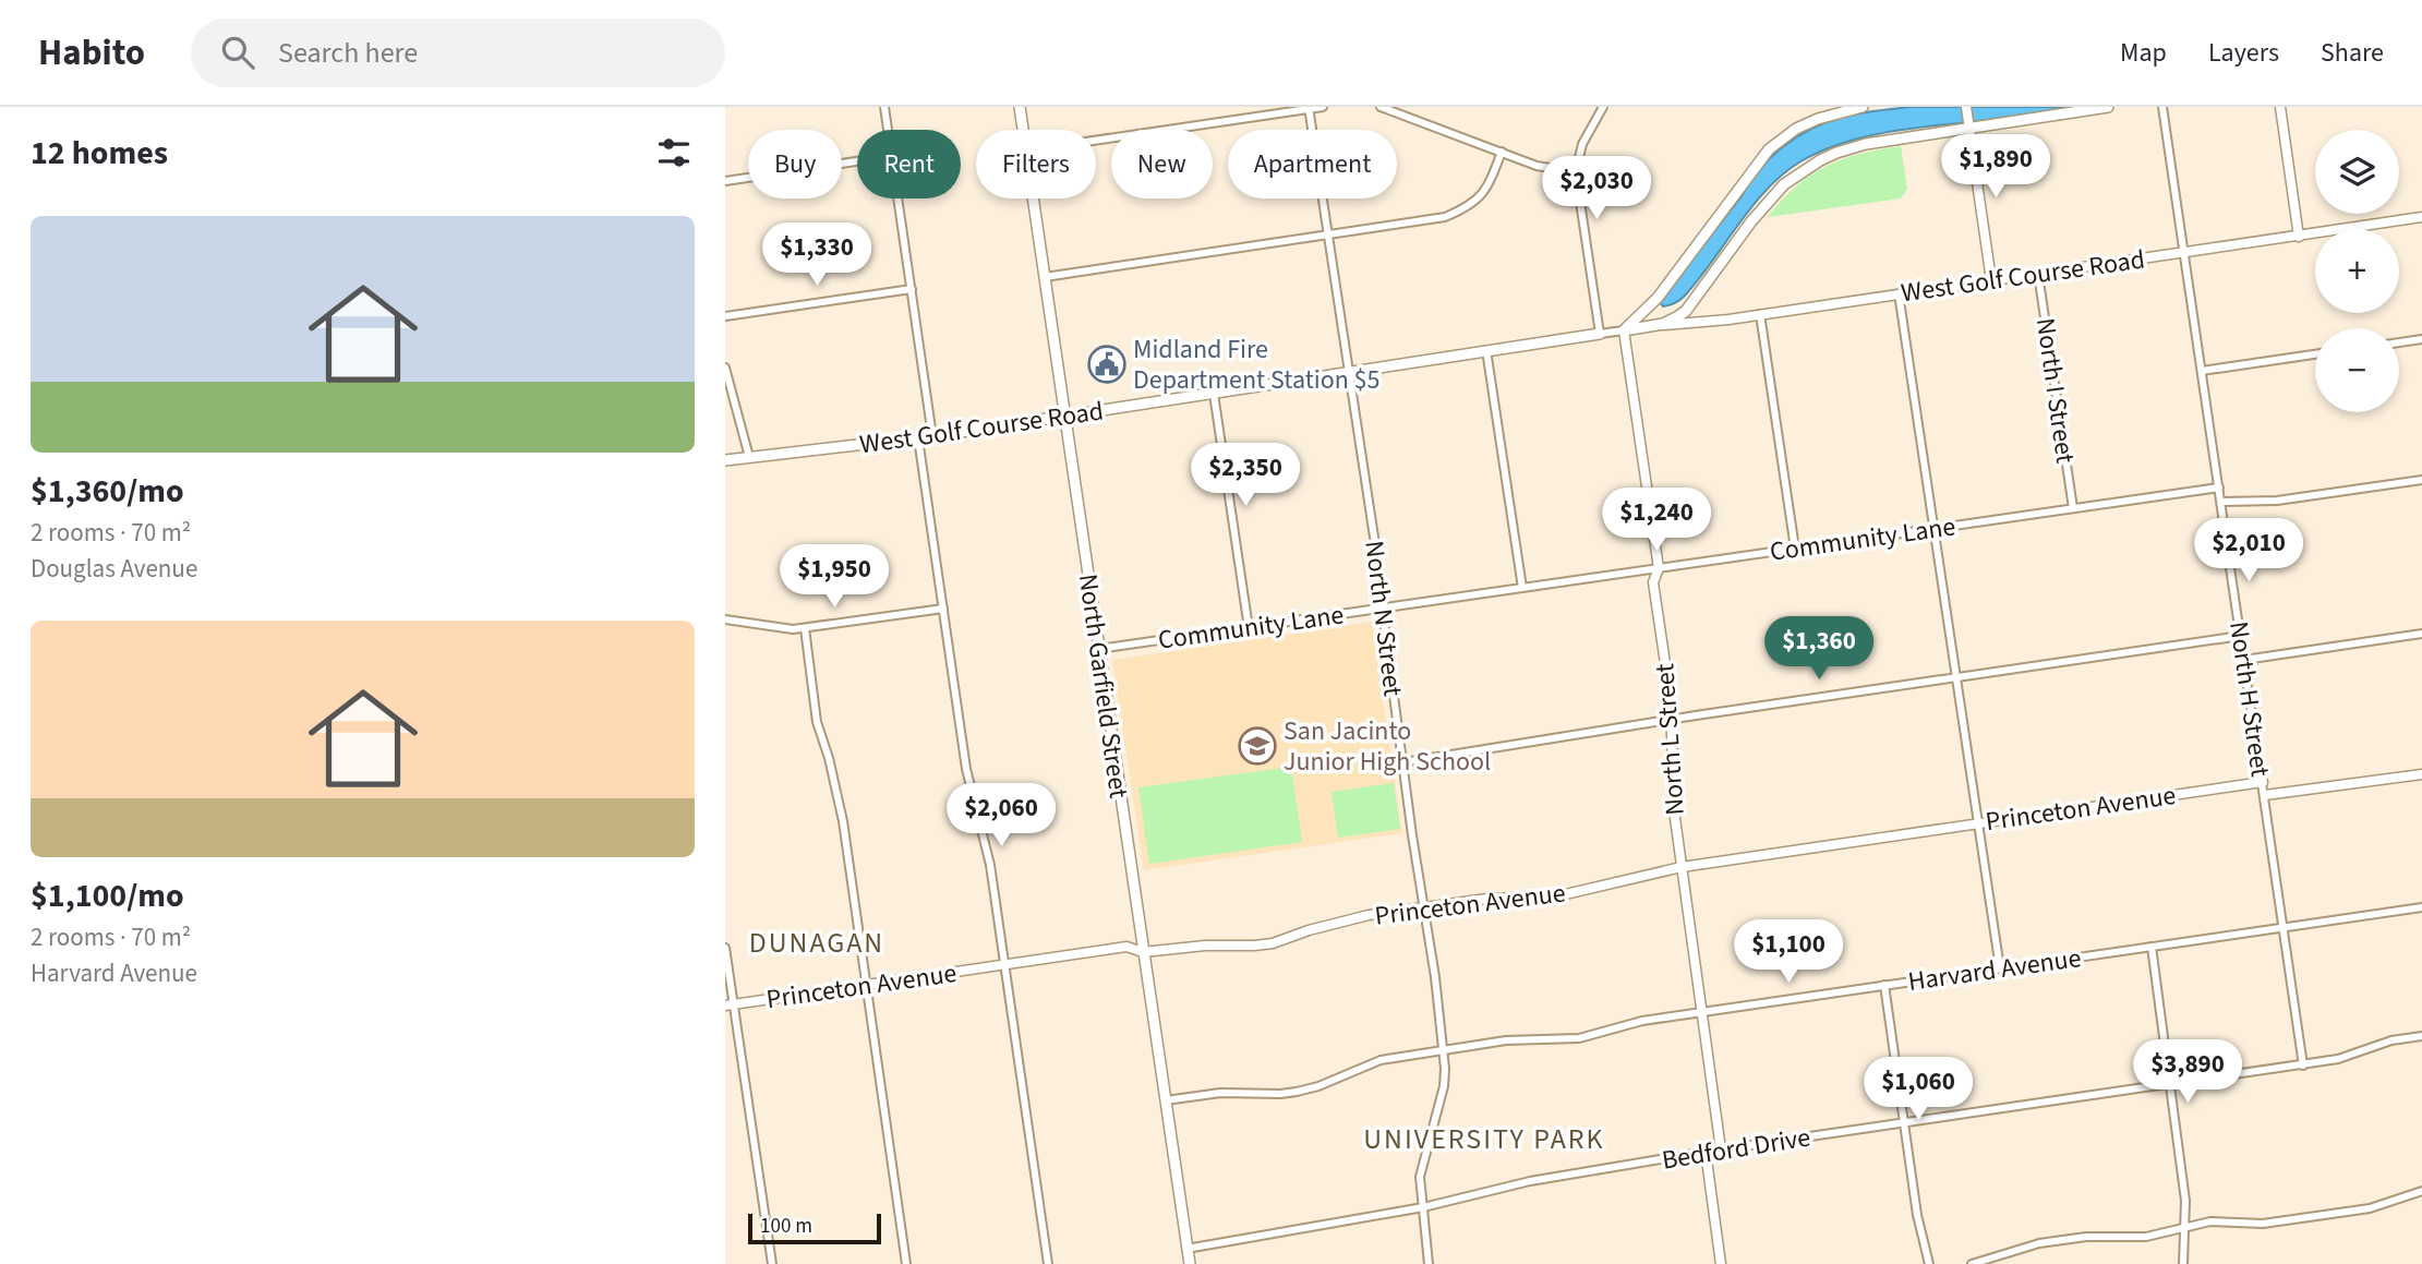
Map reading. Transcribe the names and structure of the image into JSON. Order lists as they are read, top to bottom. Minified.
{"streets":{"main road":["West Golf Course Road","North Garfield Street"],"street":["North I Street","Community Lane","North N Street","North H Street","North L Street","Princeton Avenue","Harvard Avenue","Bedford Drive"]},"crossings":[["West Golf Course Road","North I Street"],["West Golf Course Road","North N Street"],["West Golf Course Road","North Garfield Street"],["West Golf Course Road","North H Street"],["West Golf Course Road","North L Street"],["North I Street","Community Lane"],["Community Lane","North N Street"],["Community Lane","North Garfield Street"],["Community Lane","North H Street"],["Community Lane","North L Street"],["North N Street","Princeton Avenue"],["North N Street","Harvard Avenue"],["North N Street","Bedford Drive"],["North Garfield Street","Princeton Avenue"],["North Garfield Street","Harvard Avenue"],["North Garfield Street","Bedford Drive"],["North H Street","Princeton Avenue"],["North H Street","Harvard Avenue"],["North H Street","Bedford Drive"],["North L Street","Princeton Avenue"],["North L Street","Harvard Avenue"],["North L Street","Bedford Drive"]],"districts":["DUNAGAN","UNIVERSITY PARK"],"places":{"public building":["Midland Fire Department Station $5"],"school or university":["San Jacinto Junior High School"]},"scale_bar":"100 m","page":{"header":"Habito","search":"Search here","nav":["Map","Layers","Share"],"heading":"12 homes","map_buttons":["+","−"],"chip":["Buy","Rent","Filters","New","Apartment"],"price":["$1,890","$2,030","$1,330","$2,350","$1,240","$2,010","$1,950","$1,360","$2,060","$1,100","$3,890","$1,060"],"list":[{"name":"$1,360/mo","note":"2 rooms · 70 m² · Douglas Avenue"},{"name":"$1,100/mo","note":"2 rooms · 70 m² · Harvard Avenue"}],"scale":"100 m"}}
